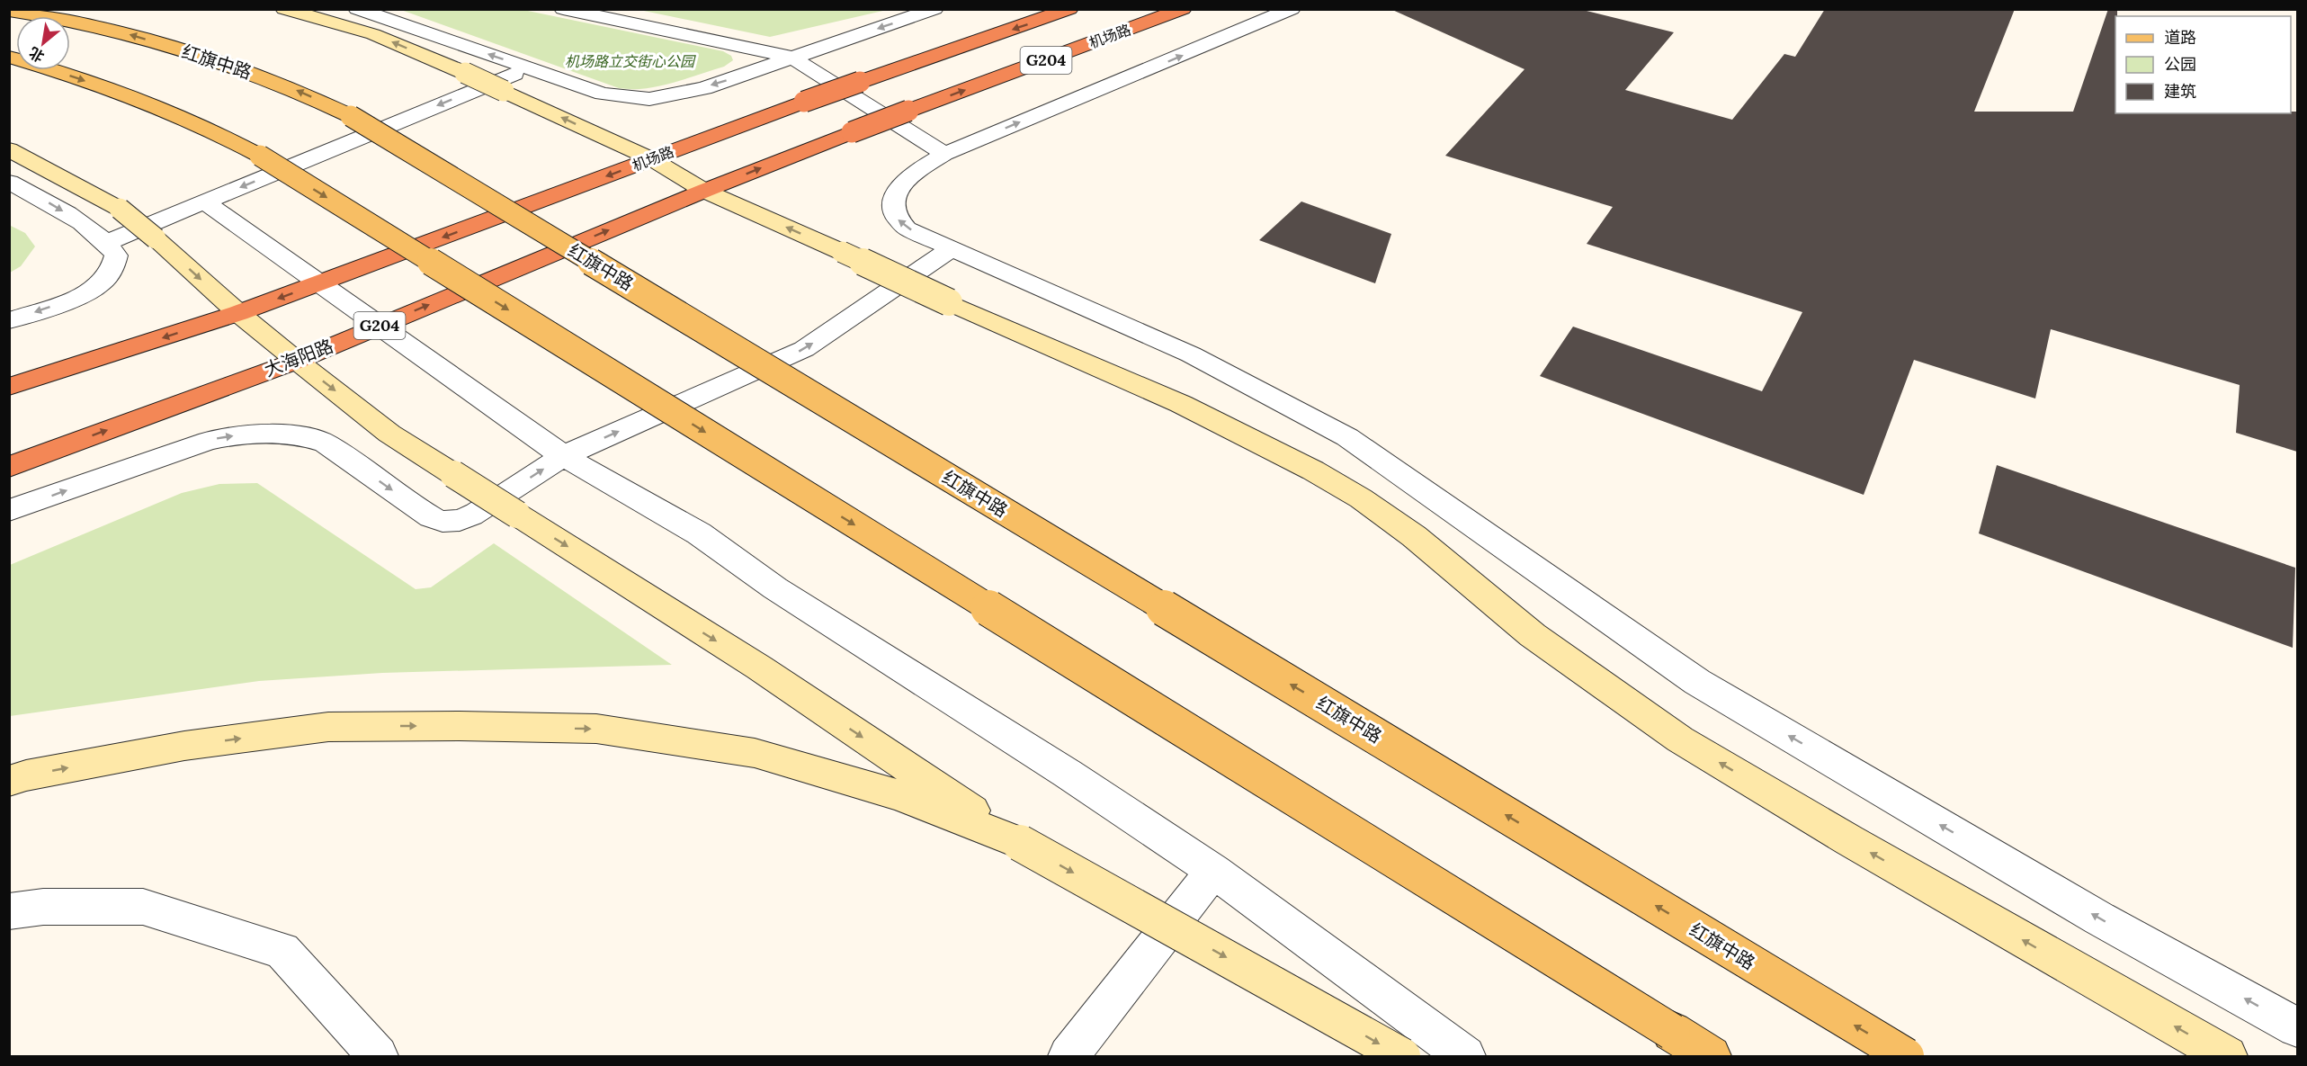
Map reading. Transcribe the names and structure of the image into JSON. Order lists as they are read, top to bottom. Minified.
{"streets":{"highway":["机场路","G204","大海阳路"],"main road":["红旗中路"]},"crossings":[["机场路","G204"],["机场路","大海阳路"]],"parks":["机场路立交街心公园"],"legend":["道路","公园","建筑"],"north":"bottom left"}
